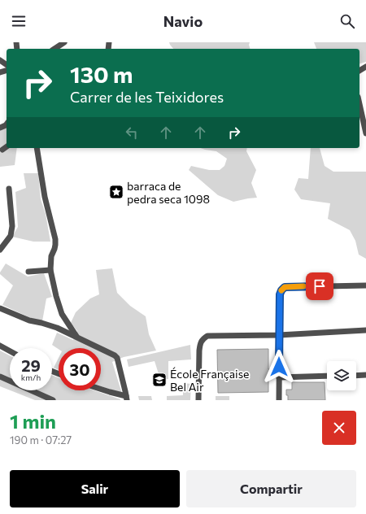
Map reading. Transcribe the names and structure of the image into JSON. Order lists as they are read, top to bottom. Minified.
{"places":{"place":["barraca de pedra seca 1098"],"school or university":["École Française Bel Air"]},"page":{"header":"Navio","turn":["130 m","Carrer de les Teixidores"],"speed":"29 km/h","limit":"30","heading":["1 min","190 m · 07:27"],"buttons":["Salir","Compartir"]}}
